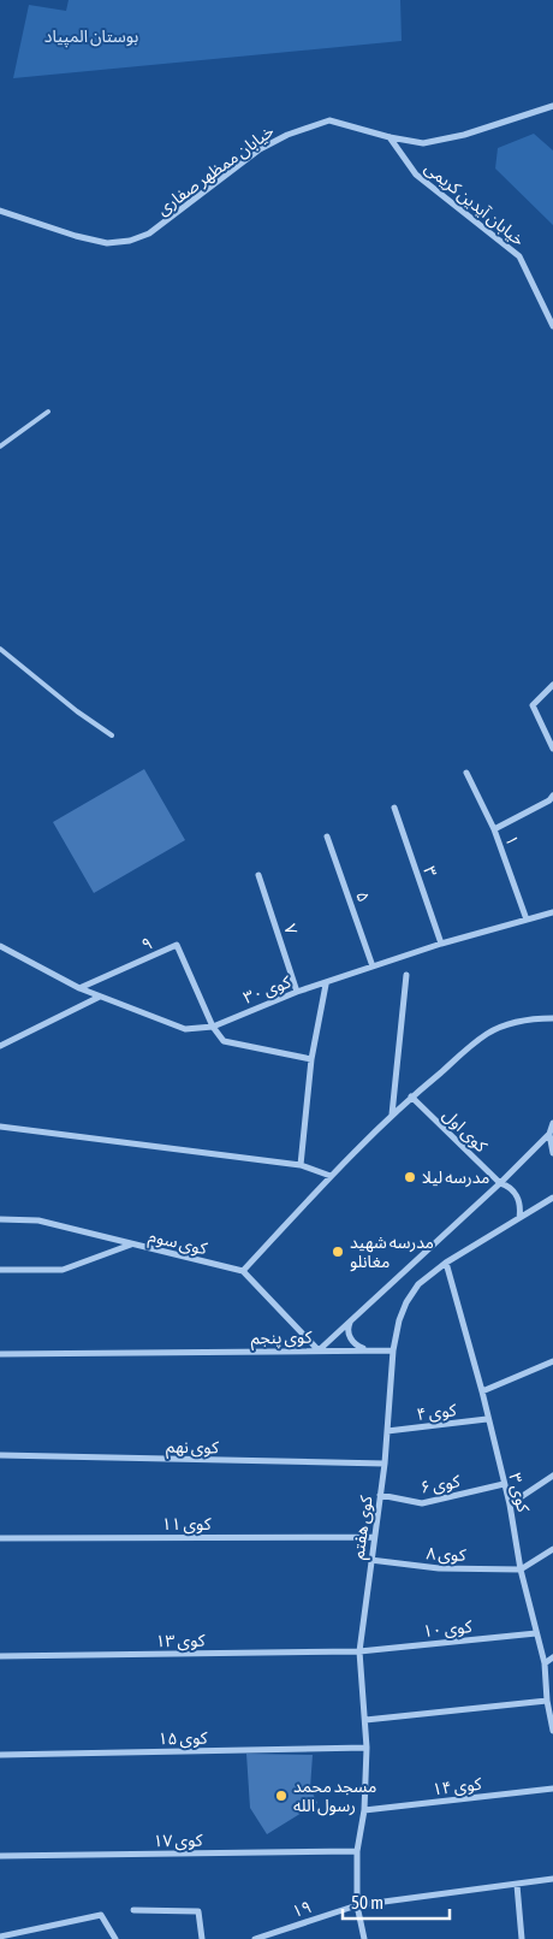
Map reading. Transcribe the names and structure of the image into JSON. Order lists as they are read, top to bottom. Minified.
{"streets":{"street":["خیابان ممظهر صفاری","خیابان آیدین کریمی","۱","۳","۵","۷","۹","کوی ۳۰","کوی اول","کوی سوم","کوی پنجم","کوی ۴","کوی نهم","کوی ۶","کوی ۳","کوی ۱۱","کوی هفتم","کوی ۸","کوی ۱۰","کوی ۱۳","کوی ۱۵","کوی ۱۴","کوی ۱۷","۱۹"]},"crossings":[["خیابان ممظهر صفاری","خیابان آیدین کریمی"],["۱","کوی ۳۰"],["۳","کوی ۳۰"],["۵","کوی ۳۰"],["۷","کوی ۳۰"],["۹","کوی ۳۰"],["کوی اول","کوی پنجم"],["کوی اول","کوی هفتم"],["کوی ۴","کوی ۳"],["کوی ۴","کوی هفتم"],["کوی نهم","کوی هفتم"],["کوی ۶","کوی ۳"],["کوی ۶","کوی هفتم"],["کوی ۳","کوی هفتم"],["کوی ۳","کوی ۸"],["کوی ۳","کوی ۱۰"],["کوی ۱۱","کوی هفتم"],["کوی هفتم","کوی ۸"],["کوی هفتم","کوی ۱۰"],["کوی هفتم","کوی ۱۳"],["کوی هفتم","کوی ۱۵"],["کوی هفتم","کوی ۱۴"],["کوی هفتم","کوی ۱۷"],["کوی هفتم","۱۹"],["کوی ۱۰","کوی ۱۳"]],"parks":["بوستان المپیاد"],"places":["مدرسه لیلا","مدرسه شهید مغانلو","مسجد محمد رسول الله"],"scale_bar":"50 m"}
